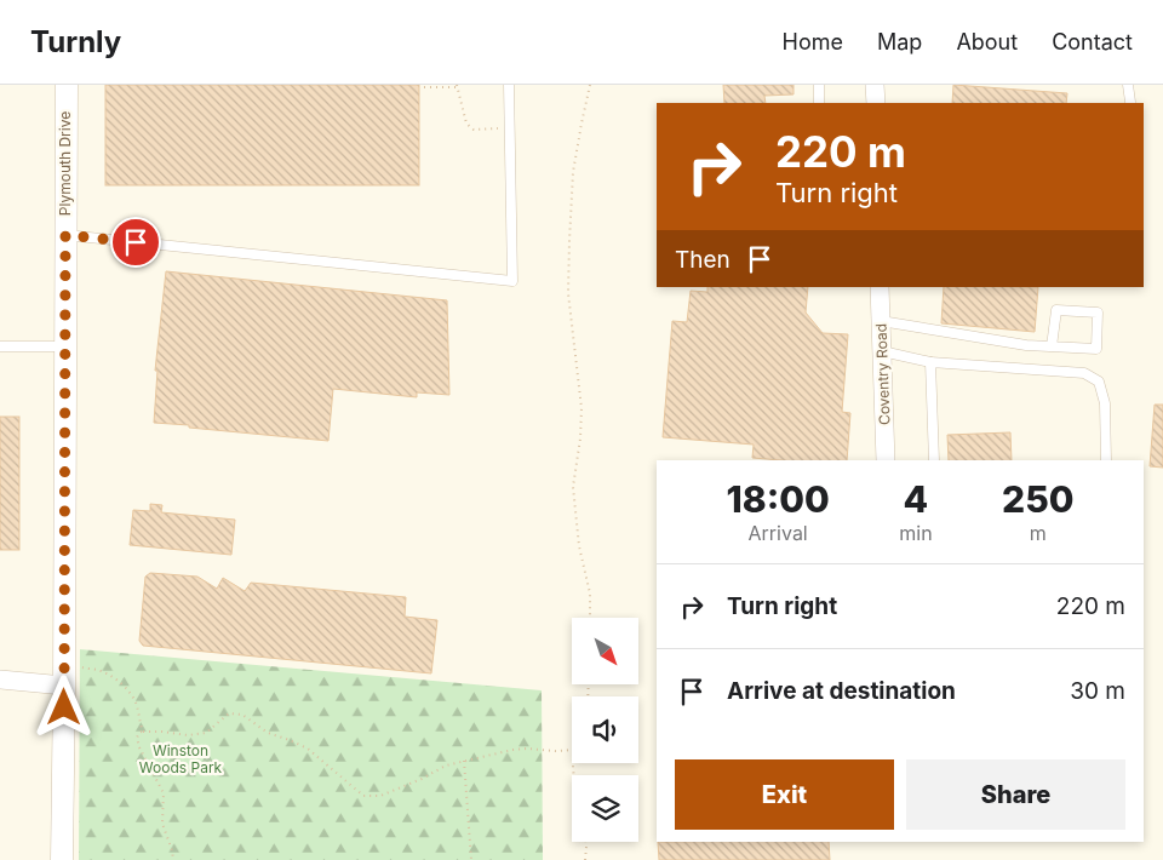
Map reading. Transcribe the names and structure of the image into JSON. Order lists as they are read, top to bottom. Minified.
{"streets":{"street":["Plymouth Drive","Coventry Road"]},"parks":["Winston Woods Park"],"north":"bottom right","page":{"header":"Turnly","nav":["Home","Map","About","Contact"],"turn":["220 m","Turn right"],"then":"Then","eta":["18:00","Arrival","4","min","250","m"],"list":[{"name":"Turn right","value":"220 m"},{"name":"Arrive at destination","value":"30 m"}],"buttons":["Exit","Share"]}}
